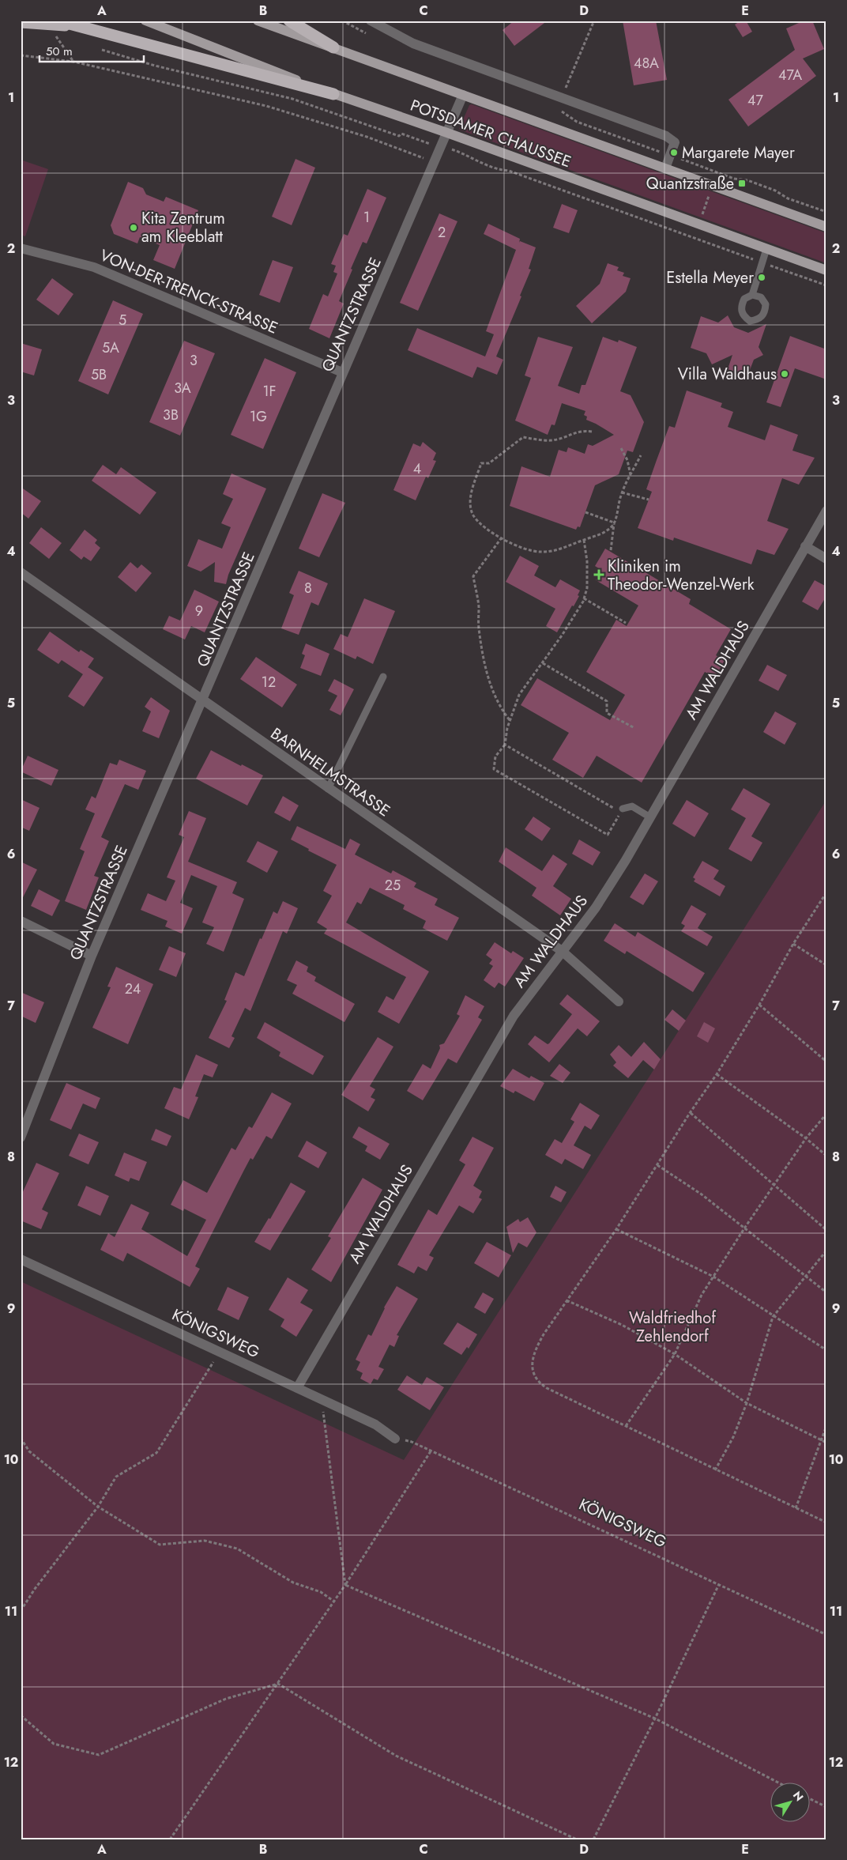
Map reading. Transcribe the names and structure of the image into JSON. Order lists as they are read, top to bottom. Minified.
{"streets":{"main road":["POTSDAMER CHAUSSEE"],"street":["VON-DER-TRENCK-STRASSE","QUANTZSTRASSE","AM WALDHAUS","BARNHELMSTRASSE","KÖNIGSWEG"]},"crossings":[["POTSDAMER CHAUSSEE","QUANTZSTRASSE"],["VON-DER-TRENCK-STRASSE","QUANTZSTRASSE"],["QUANTZSTRASSE","BARNHELMSTRASSE"],["AM WALDHAUS","BARNHELMSTRASSE"],["AM WALDHAUS","KÖNIGSWEG"]],"parks":["Waldfriedhof Zehlendorf"],"places":{"other":["Margarete Mayer","Kita Zentrum am Kleeblatt","Estella Meyer","Villa Waldhaus"],"transit":["Quantzstraße"],"health":["Kliniken im Theodor-Wenzel-Werk"]},"house_numbers":["48A","47A","47","1","2","5","5A","3","5B","3A","1F","3B","1G","4","8","9","12","25","24"],"scale_bar":"50 m","north":"top right","grid":{"columns":["A","B","C","D","E"],"rows":["1","2","3","4","5","6","7","8","9","10","11","12"]}}
